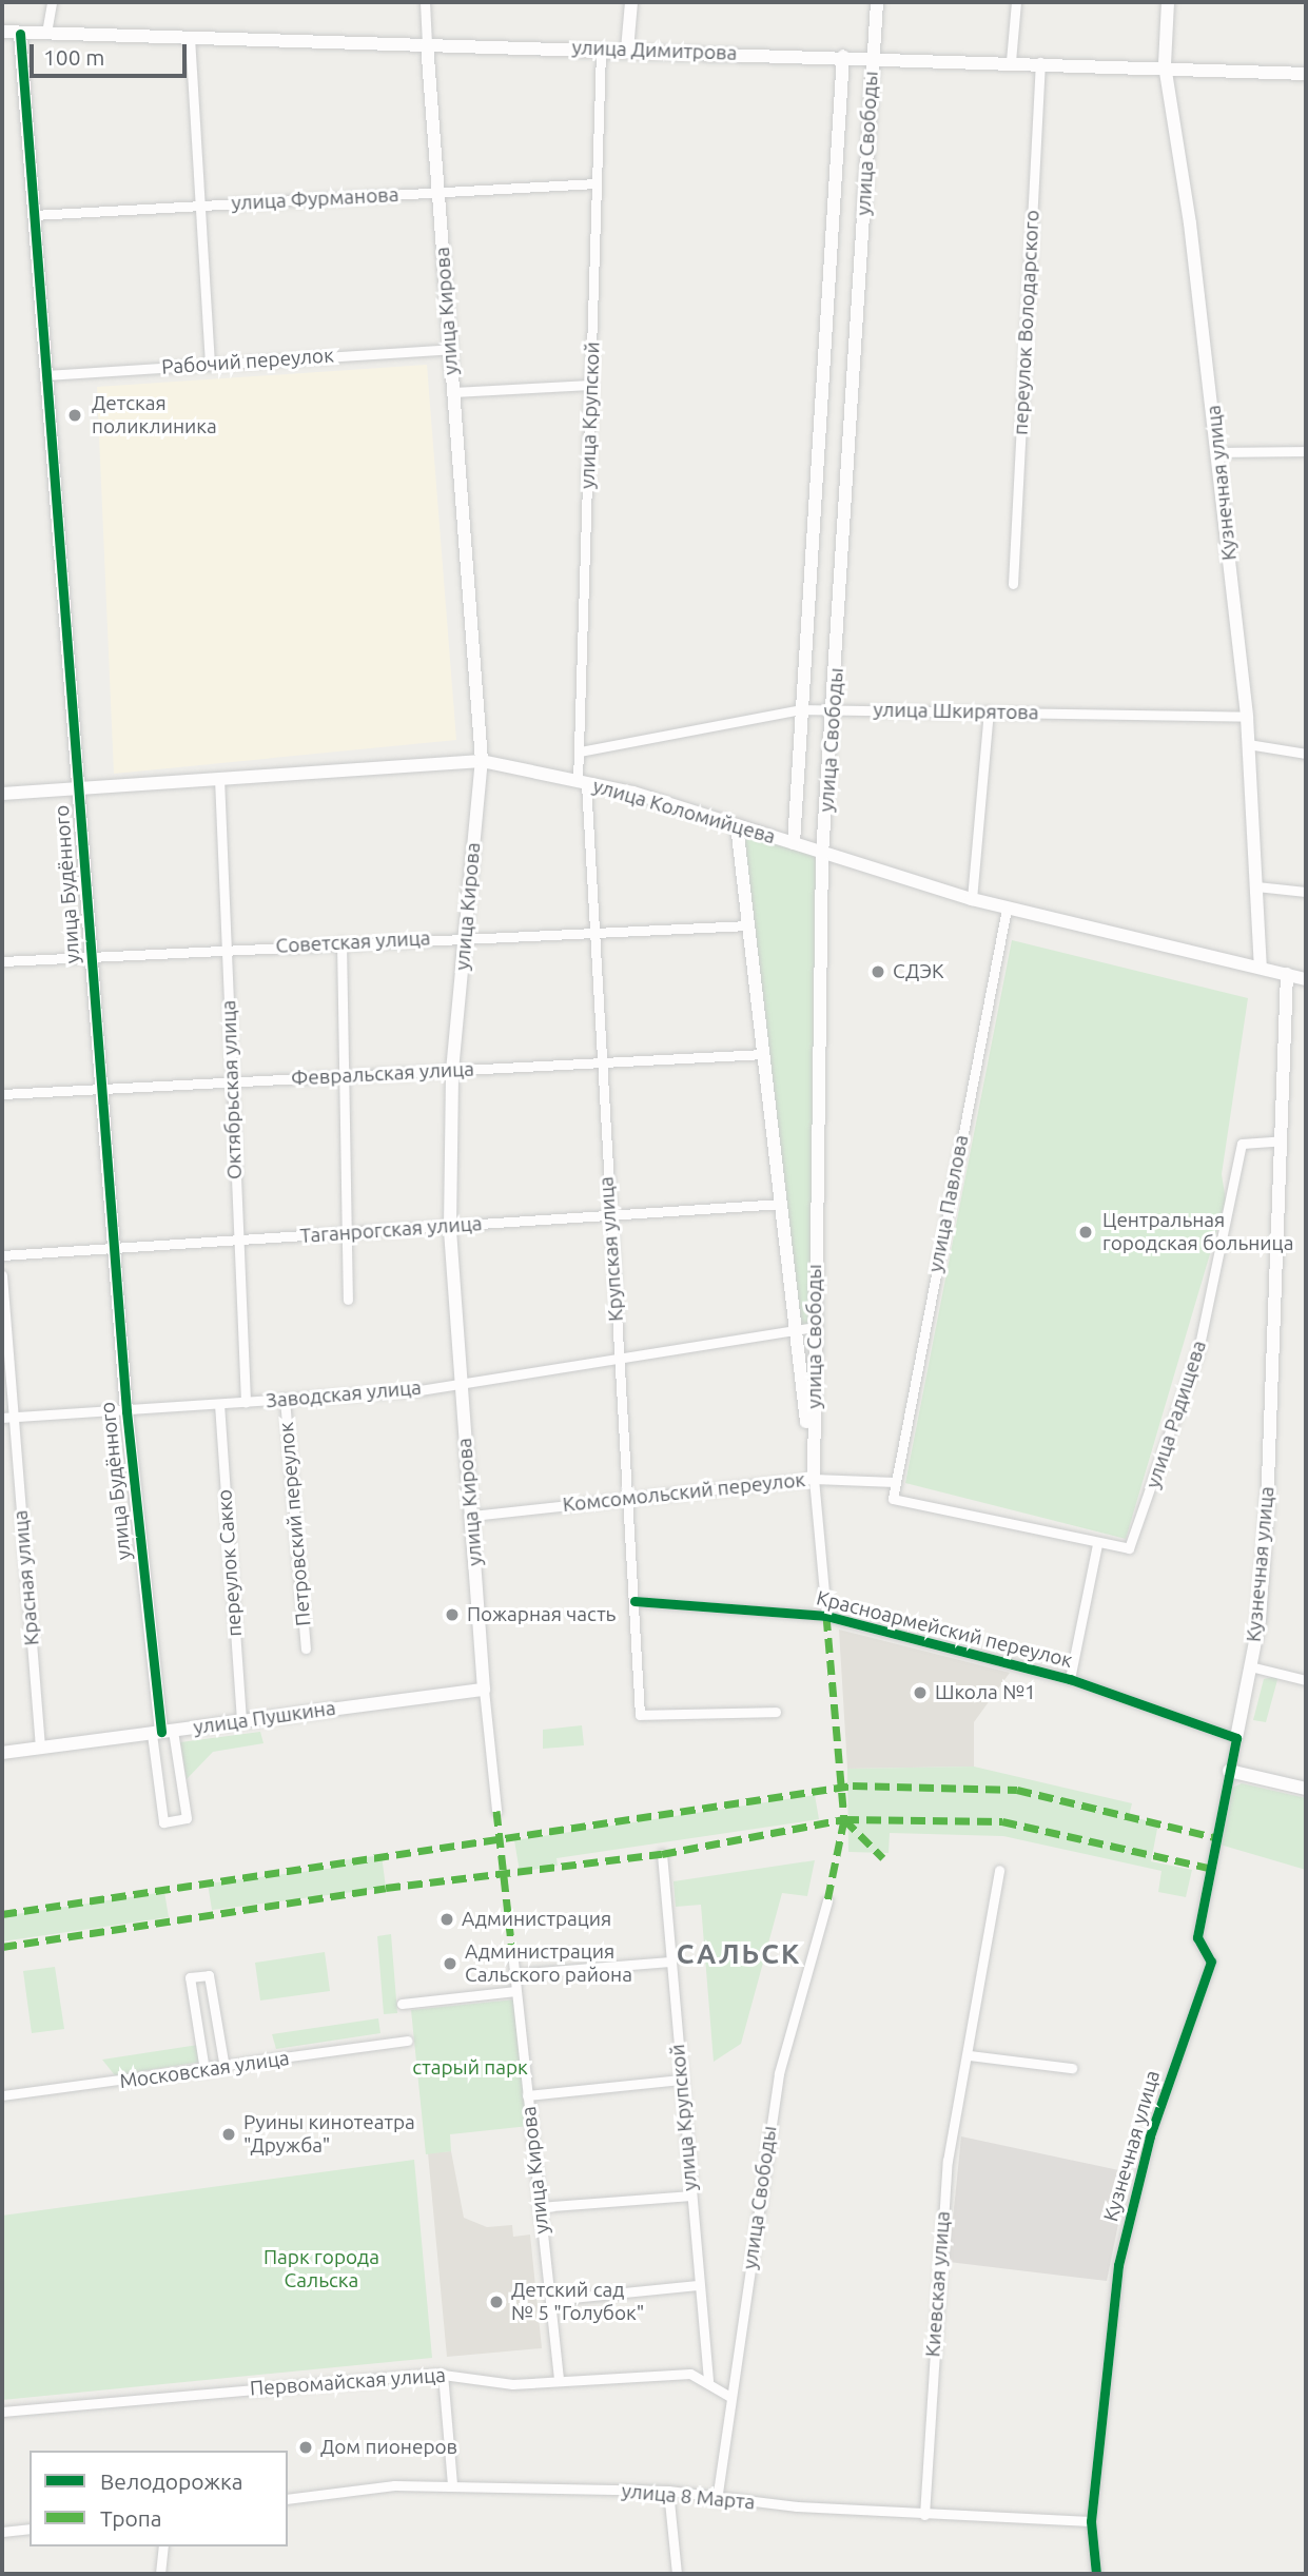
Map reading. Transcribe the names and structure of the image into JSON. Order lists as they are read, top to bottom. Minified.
{"streets":{"main road":["улица Димитрова","улица Свободы","улица Кирова","Кузнечная улица","улица Коломийцева","улица Будённого","улица Пушкина"],"street":["улица Фурманова","переулок Володарского","Рабочий переулок","улица Крупской","улица Шкирятова","Советская улица","Февральская улица","Октябрьская улица","улица Павлова","Таганрогская улица","Крупская улица","Заводская улица","улица Радищева","Комсомольский переулок","Петровский переулок","переулок Сакко","Красная улица","Красноармейский переулок","Московская улица","Киевская улица","Первомайская улица","улица 8 Марта"]},"crossings":[["улица Димитрова","улица Свободы"],["улица Димитрова","улица Кирова"],["улица Димитрова","переулок Володарского"],["улица Димитрова","улица Крупской"],["улица Димитрова","Кузнечная улица"],["улица Димитрова","улица Будённого"],["улица Свободы","улица Шкирятова"],["улица Свободы","улица Коломийцева"],["улица Свободы","Советская улица"],["улица Свободы","Февральская улица"],["улица Свободы","Таганрогская улица"],["улица Свободы","Заводская улица"],["улица Свободы","Комсомольский переулок"],["улица Свободы","Красноармейский переулок"],["улица Свободы","Первомайская улица"],["улица Свободы","улица 8 Марта"],["улица Фурманова","улица Кирова"],["улица Фурманова","улица Крупской"],["улица Фурманова","улица Будённого"],["улица Кирова","Рабочий переулок"],["улица Кирова","улица Коломийцева"],["улица Кирова","Советская улица"],["улица Кирова","Февральская улица"],["улица Кирова","Таганрогская улица"],["улица Кирова","Заводская улица"],["улица Кирова","Комсомольский переулок"],["улица Кирова","улица Пушкина"],["улица Кирова","Первомайская улица"],["Рабочий переулок","улица Будённого"],["улица Крупской","улица Шкирятова"],["улица Крупской","улица Коломийцева"],["улица Крупской","Крупская улица"],["улица Крупской","Первомайская улица"],["Кузнечная улица","улица Шкирятова"],["Кузнечная улица","улица Коломийцева"],["Кузнечная улица","улица Радищева"],["Кузнечная улица","Красноармейский переулок"],["Кузнечная улица","улица 8 Марта"],["улица Коломийцева","улица Будённого"],["улица Коломийцева","Октябрьская улица"],["улица Коломийцева","улица Павлова"],["улица Коломийцева","Крупская улица"],["улица Будённого","Советская улица"],["улица Будённого","Февральская улица"],["улица Будённого","Таганрогская улица"],["улица Будённого","Заводская улица"],["улица Будённого","улица Пушкина"],["Советская улица","Октябрьская улица"],["Советская улица","Крупская улица"],["Февральская улица","Октябрьская улица"],["Февральская улица","Крупская улица"],["Октябрьская улица","Таганрогская улица"],["Октябрьская улица","Заводская улица"],["улица Павлова","улица Радищева"],["улица Павлова","Комсомольский переулок"],["Таганрогская улица","Крупская улица"],["Крупская улица","Заводская улица"],["Крупская улица","Комсомольский переулок"],["Крупская улица","Красноармейский переулок"],["Заводская улица","Петровский переулок"],["Заводская улица","переулок Сакко"],["Заводская улица","Красная улица"],["переулок Сакко","улица Пушкина"],["Красная улица","улица Пушкина"],["Киевская улица","улица 8 Марта"]],"districts":["САЛЬСК"],"parks":["старый парк","Парк города Сальска"],"places":["Детская поликлиника","СДЭК","Центральная городская больница","Пожарная часть","Школа №1","Администрация","Администрация Сальского района","Руины кинотеатра \"Дружба\"","Детский сад № 5 \"Голубок\"","Дом пионеров"],"legend":["Велодорожка","Тропа"],"scale_bar":"100 m"}
